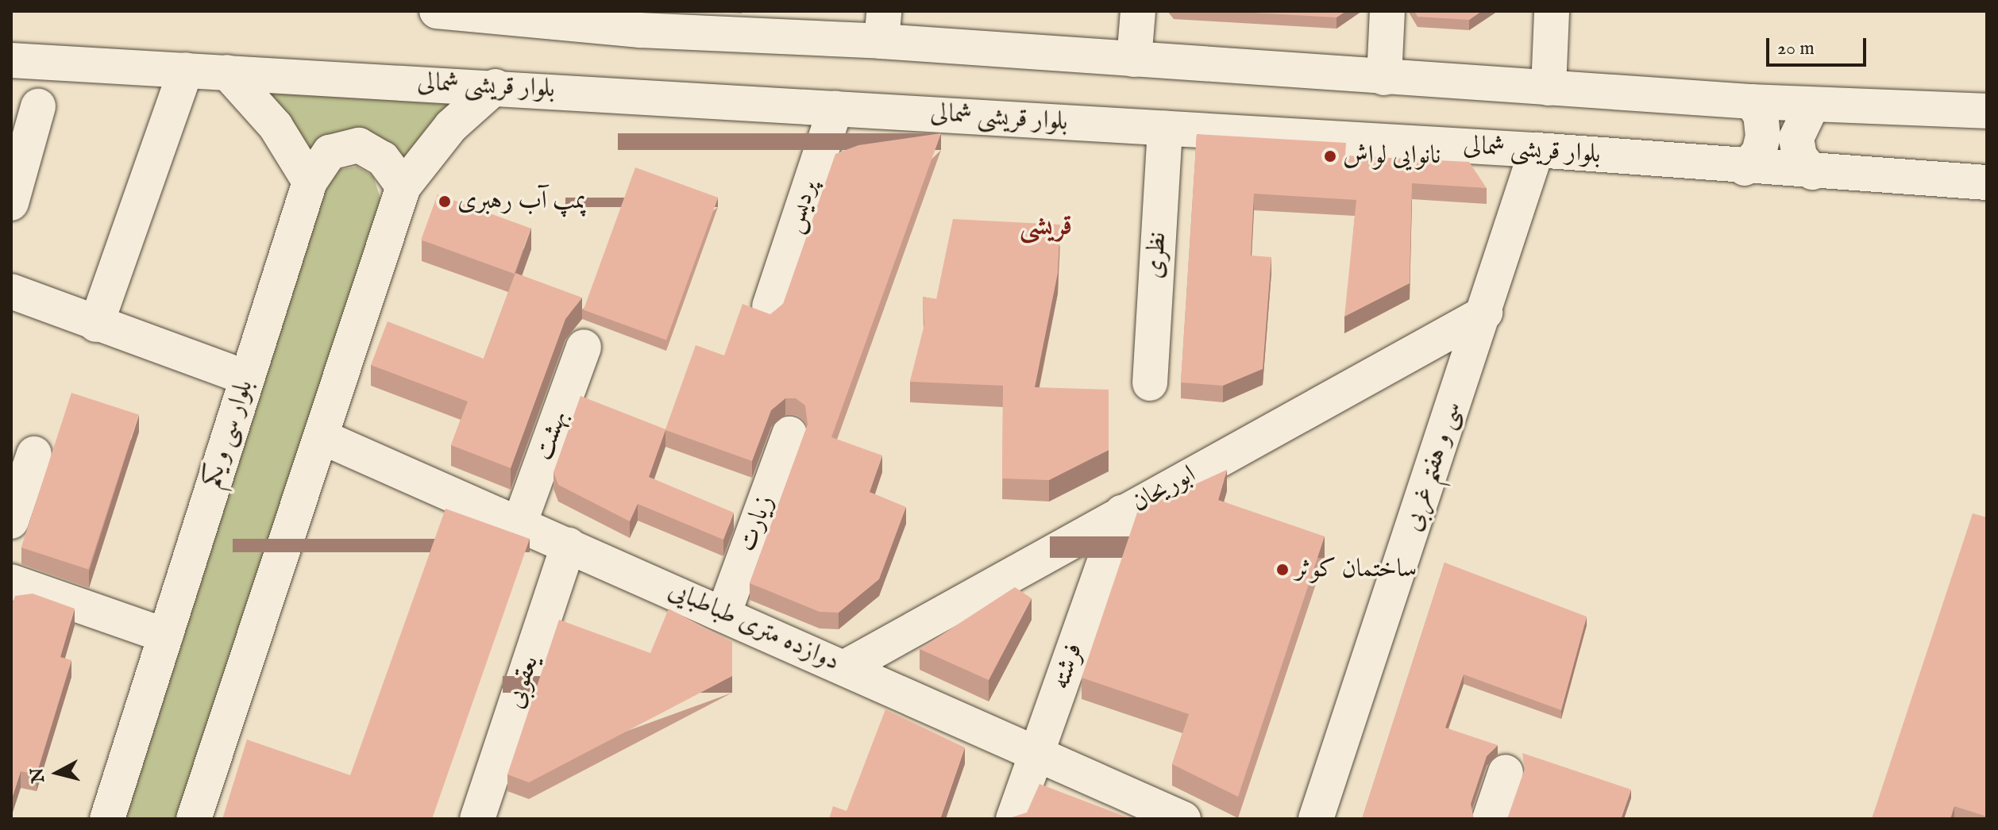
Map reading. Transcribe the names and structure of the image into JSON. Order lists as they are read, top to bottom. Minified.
{"streets":{"main road":["بلوار قریشی شمالی","پردیس","نظری","بلوار سی و یکم","بهشت","سی و هفتم غربی","ابوریحان","زیارت","دوازده متری طباطبایی","فرشته","یعقوبی"]},"crossings":[["بلوار قریشی شمالی","پردیس"],["بلوار قریشی شمالی","نظری"],["بلوار قریشی شمالی","سی و هفتم غربی"],["بهشت","دوازده متری طباطبایی"],["سی و هفتم غربی","ابوریحان"],["ابوریحان","دوازده متری طباطبایی"],["ابوریحان","فرشته"],["زیارت","دوازده متری طباطبایی"],["دوازده متری طباطبایی","فرشته"],["دوازده متری طباطبایی","یعقوبی"]],"districts":["قریشی"],"places":["نانوایی لواش","پمپ آب رهبری","ساختمان کوثر"],"scale_bar":"20 m","north":"left"}
